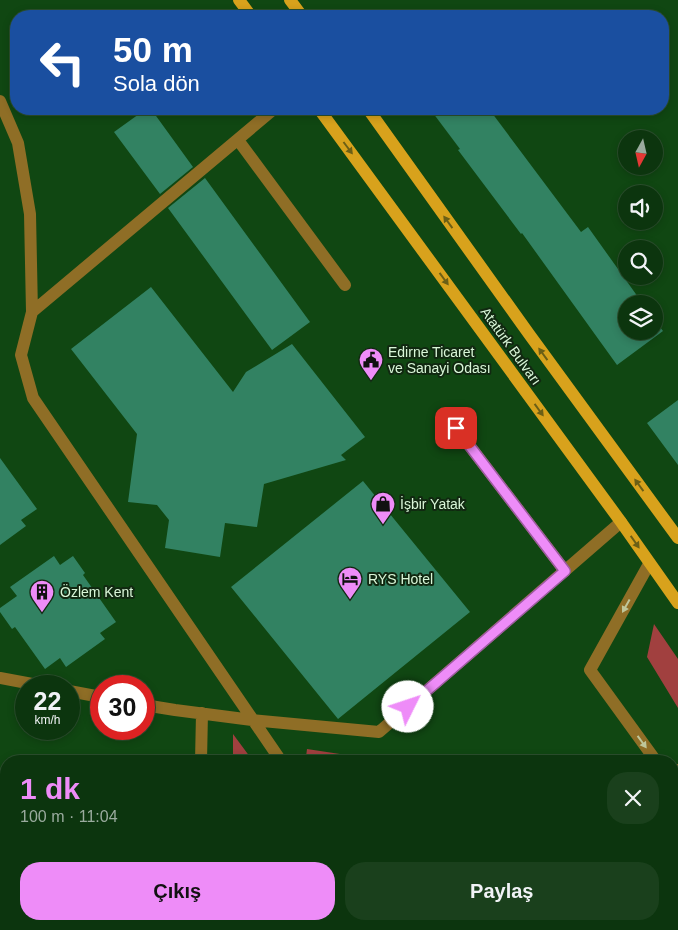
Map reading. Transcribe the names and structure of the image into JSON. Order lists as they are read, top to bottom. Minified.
{"streets":{"main road":["Atatürk Bulvarı"]},"places":{"public building":["Edirne Ticaret ve Sanayi Odası"],"shop":["İşbir Yatak"],"hotel":["RYS Hotel"],"building":["Özlem Kent"]},"north":"bottom","page":{"turn":["50 m","Sola dön"],"speed":"22 km/h","limit":"30","heading":["1 dk","100 m · 11:04"],"buttons":["Çıkış","Paylaş"]}}
